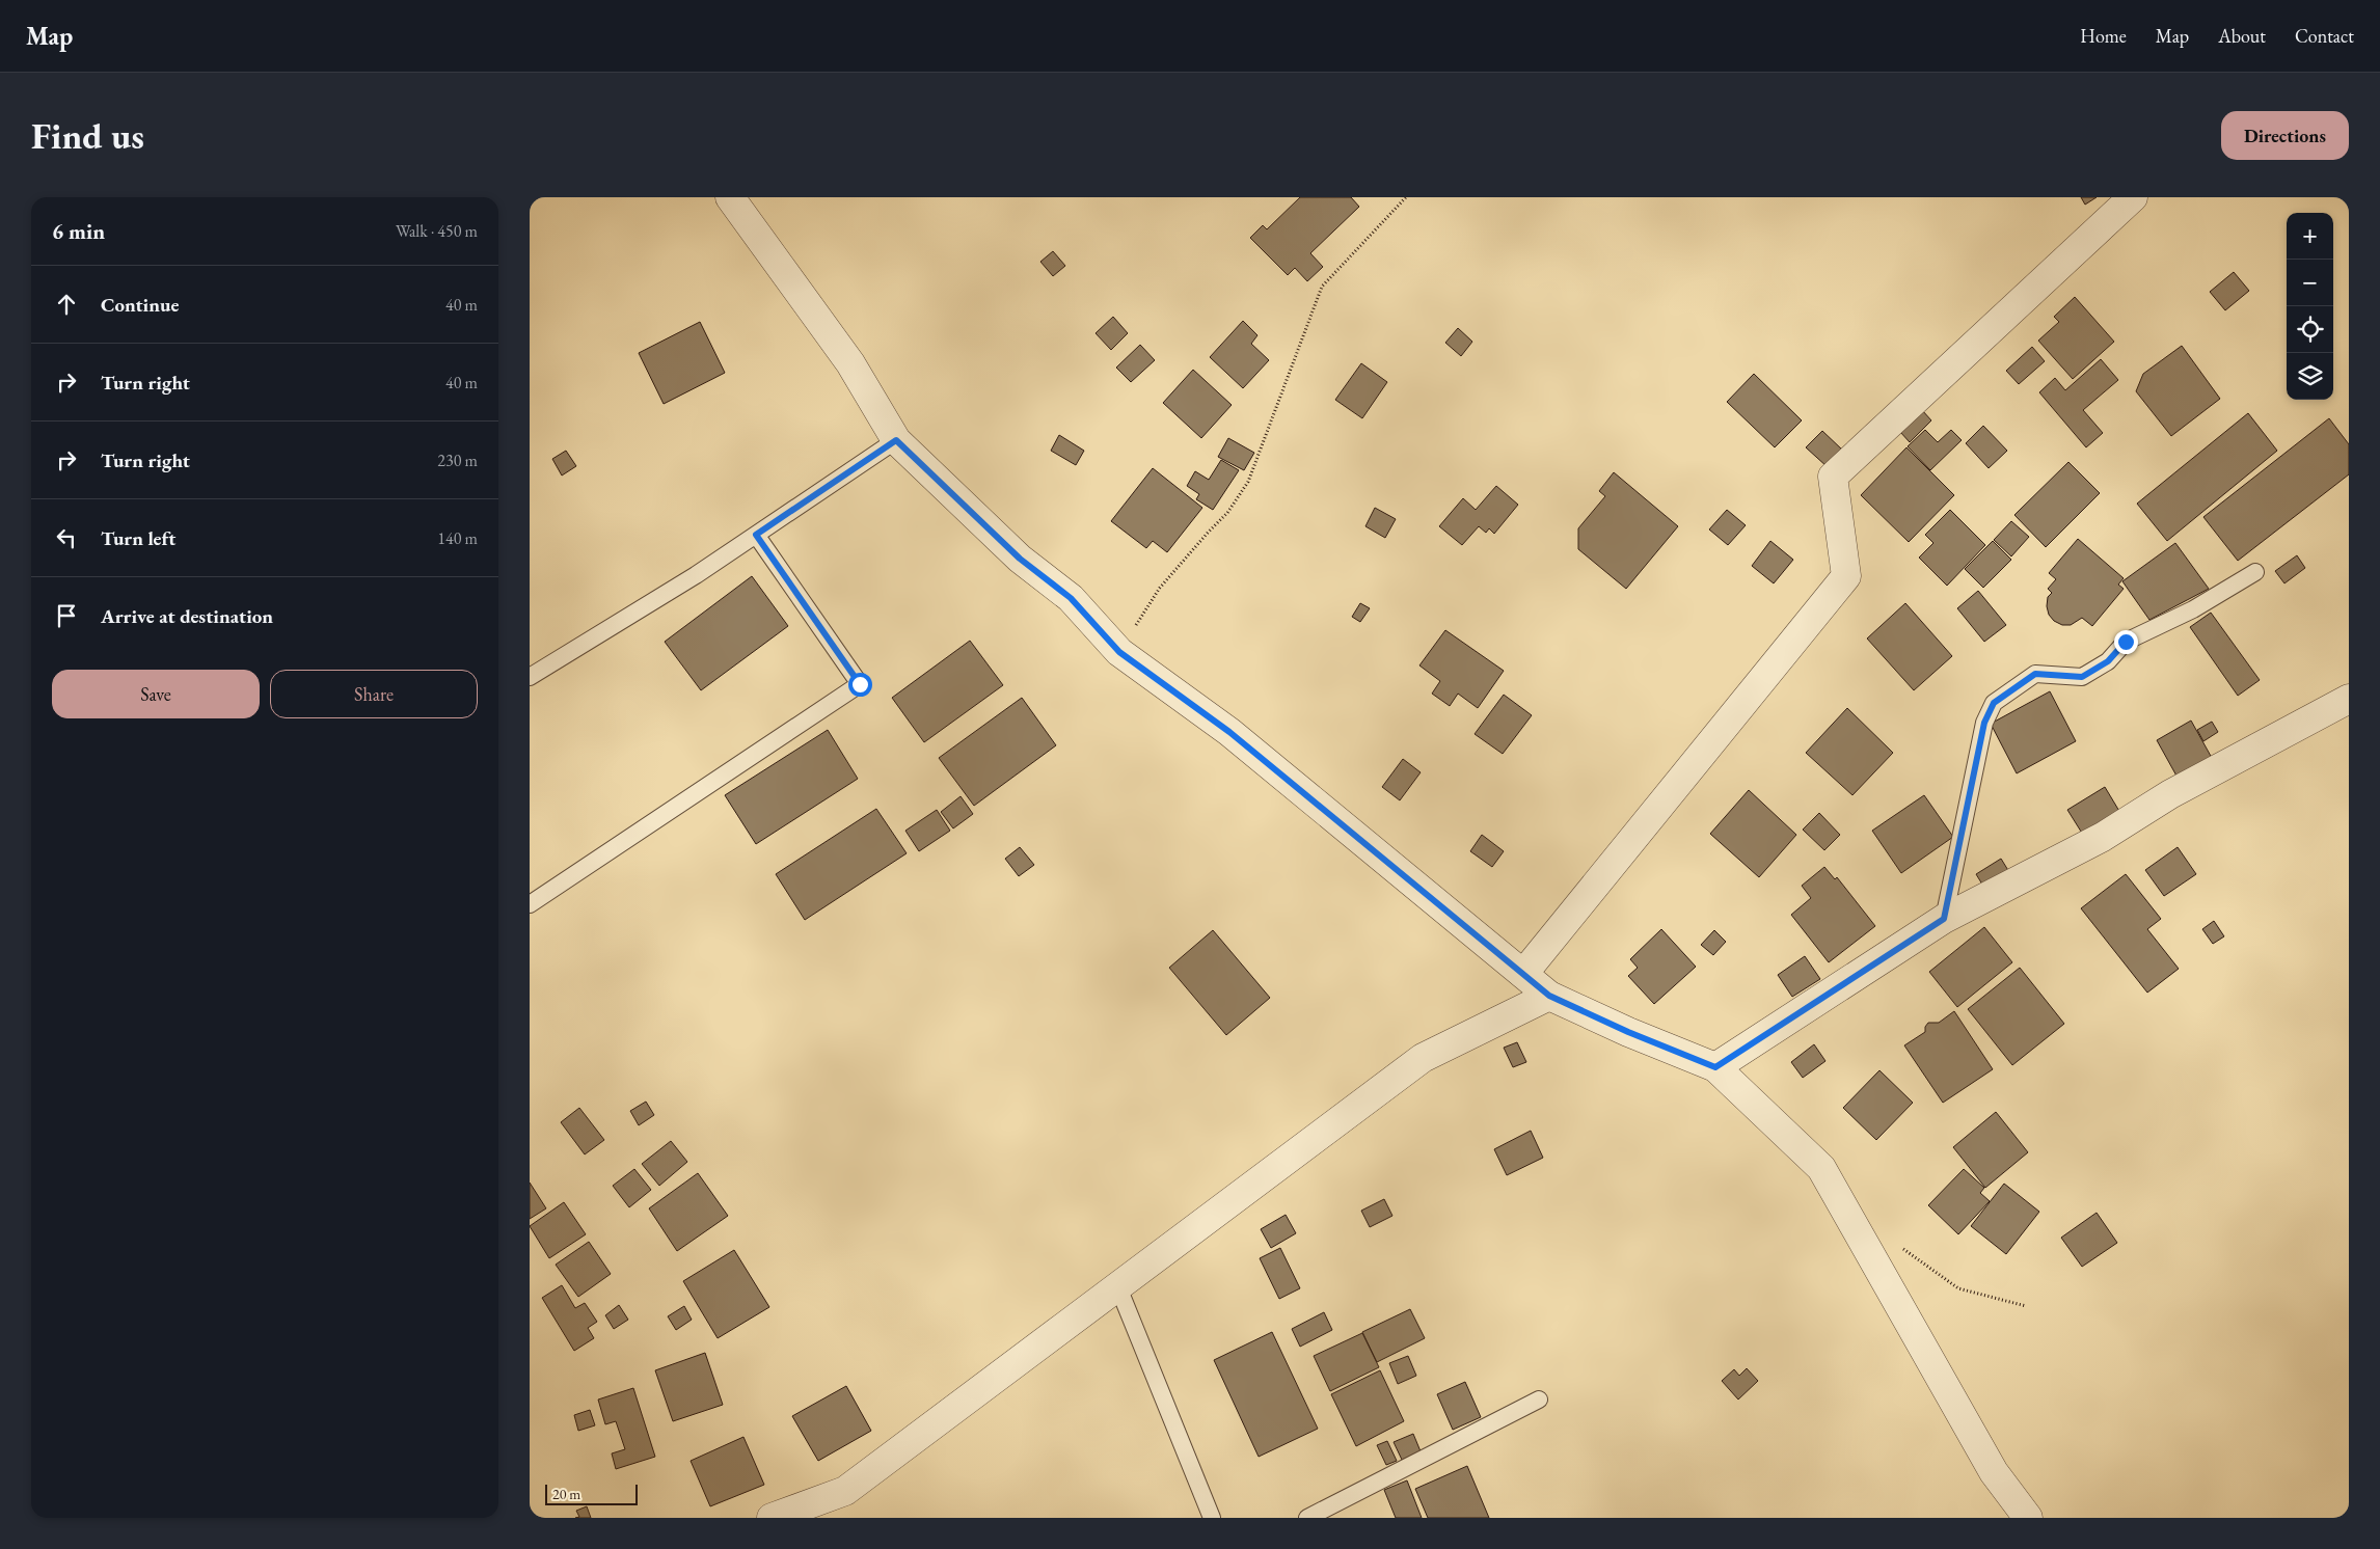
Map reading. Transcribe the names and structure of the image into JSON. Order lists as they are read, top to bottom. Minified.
{"scale_bar":"20 m","page":{"header":"Map","nav":["Home","Map","About","Contact"],"buttons":["Directions",["Save","Share"]],"title":"Find us","heading":["6 min","Walk · 450 m"],"map_buttons":["+","−"],"list":[["Continue","40 m"],["Turn right","40 m"],["Turn right","230 m"],["Turn left","140 m"],"Arrive at destination"],"scale":"20 m"}}
